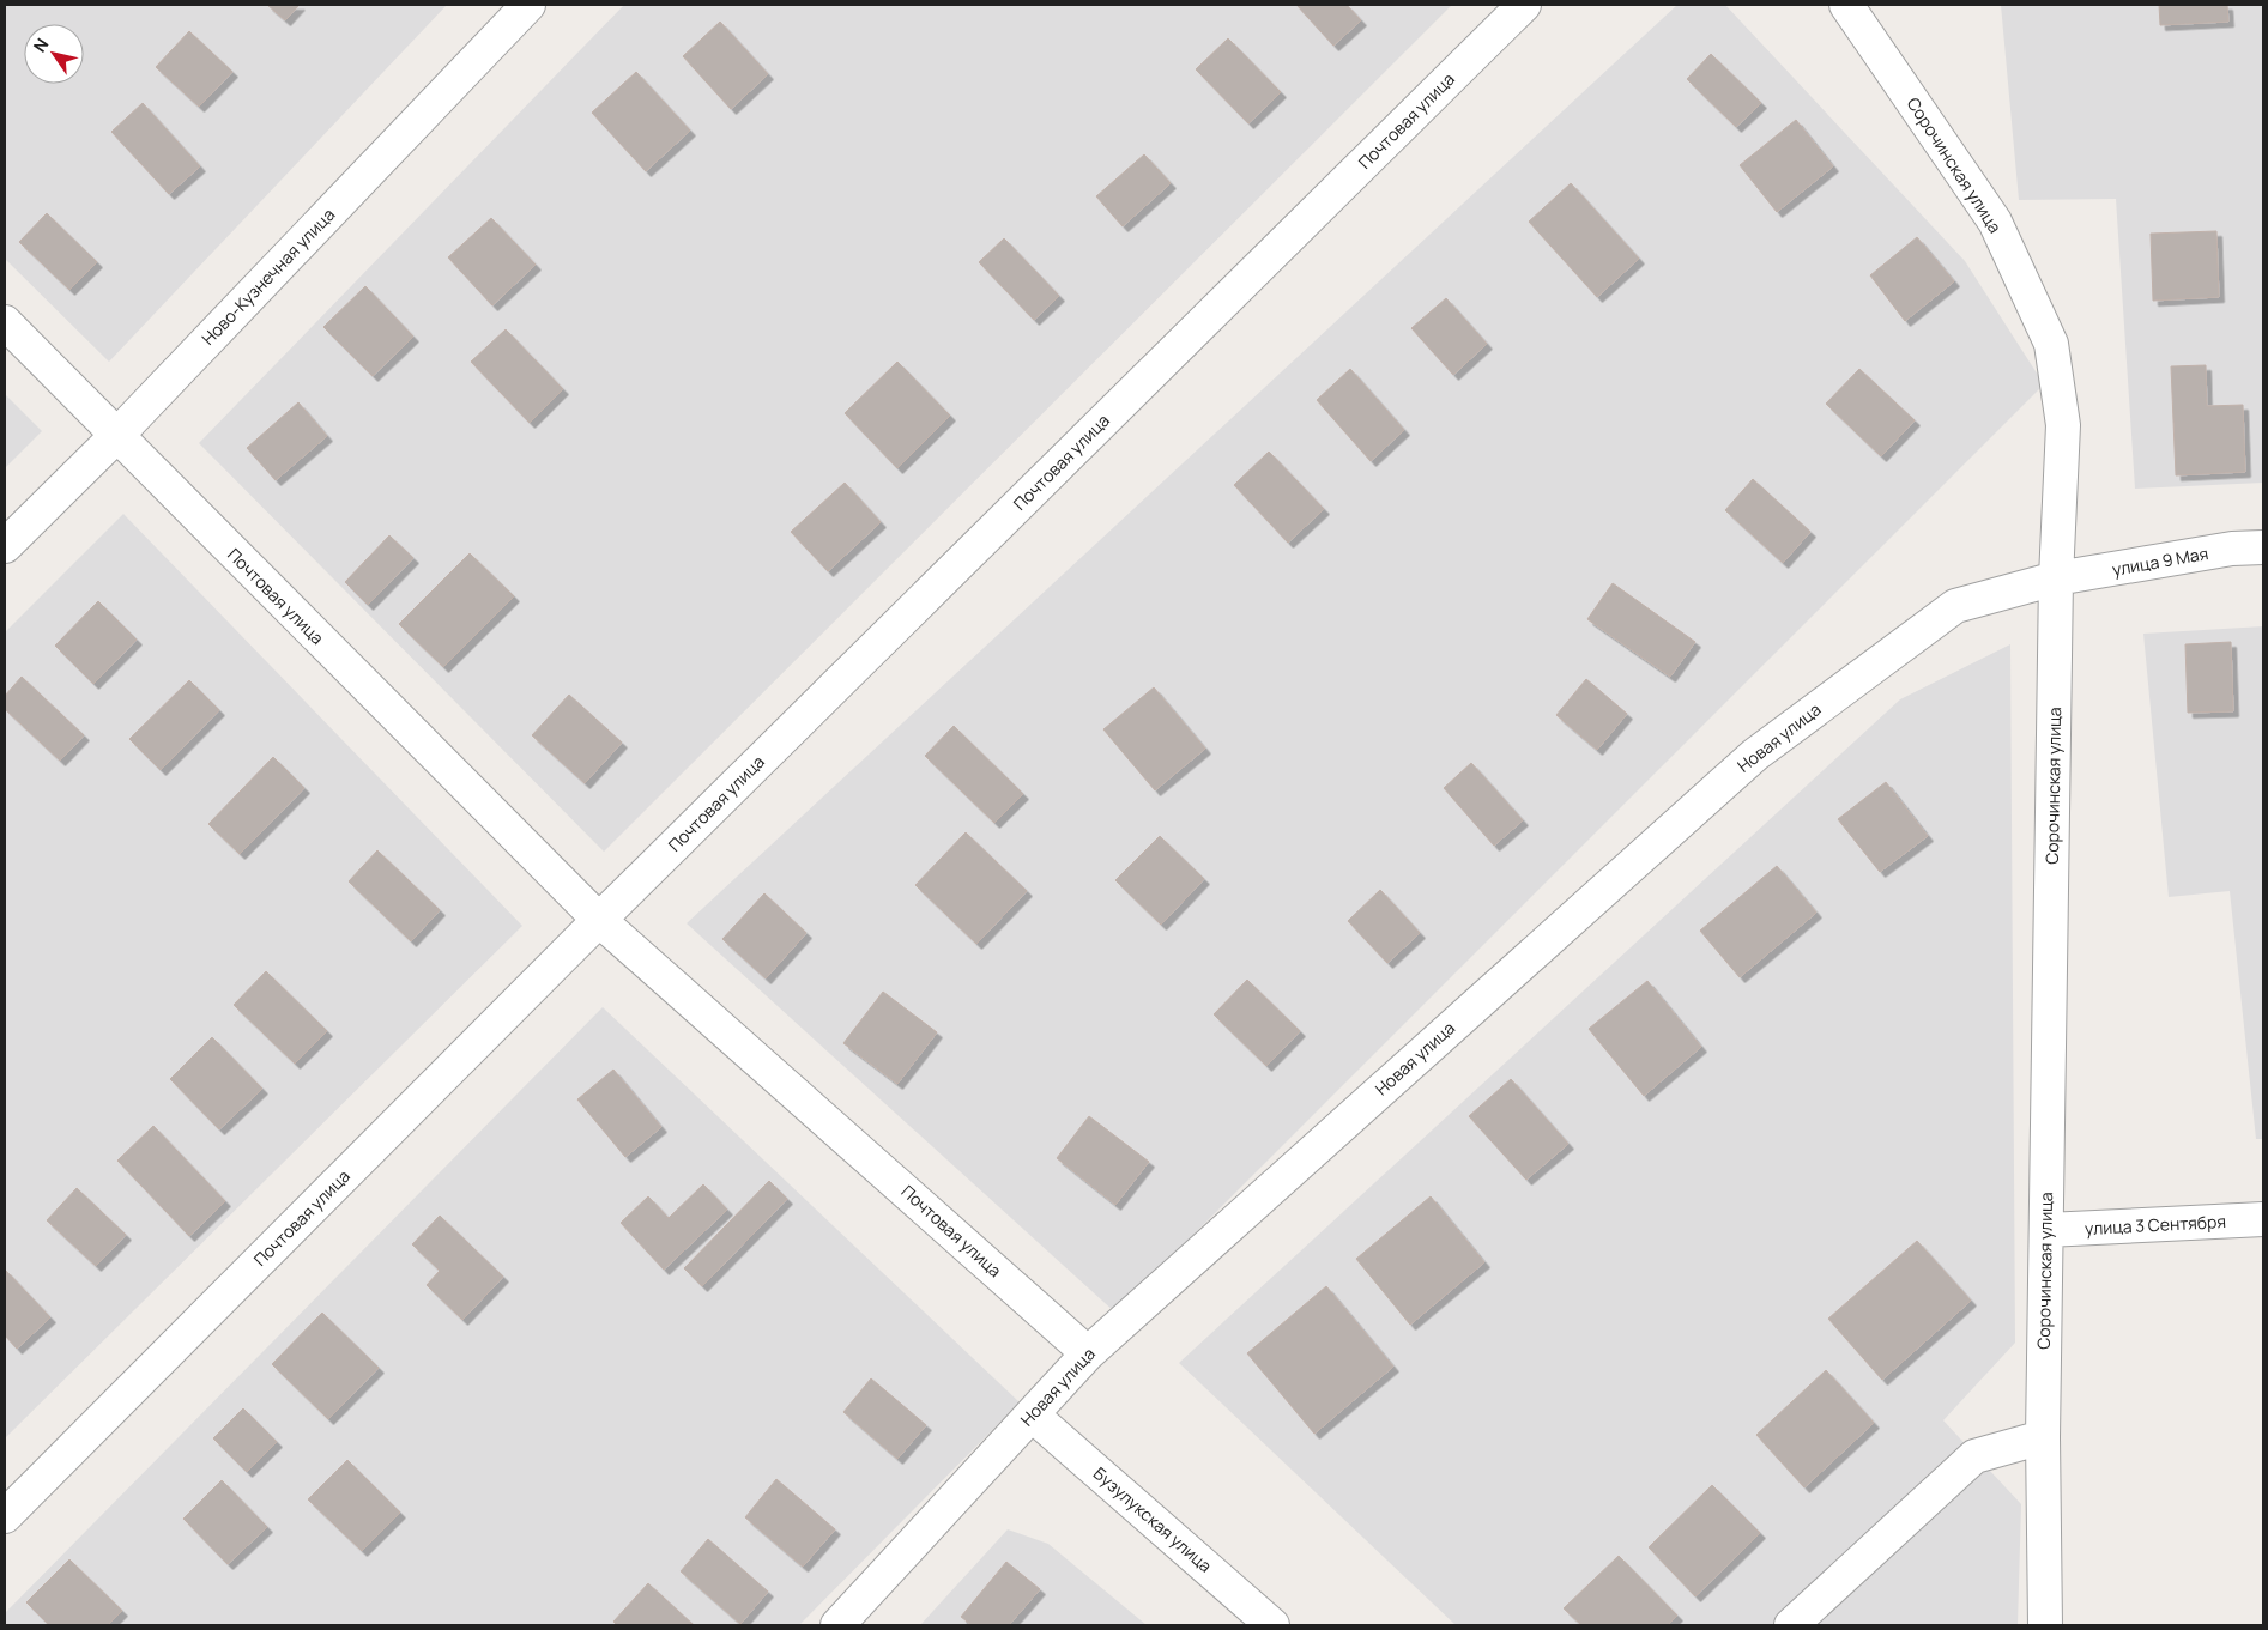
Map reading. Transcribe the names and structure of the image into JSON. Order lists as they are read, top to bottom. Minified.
{"streets":{"street":["Почтовая улица","Сорочинская улица","Ново-Кузнечная улица","улица 9 Мая","Новая улица","улица 3 Сентября","Бузулукская улица"]},"crossings":[["Почтовая улица","Ново-Кузнечная улица"],["Почтовая улица","Новая улица"],["Сорочинская улица","улица 9 Мая"],["Сорочинская улица","Новая улица"],["Сорочинская улица","улица 3 Сентября"],["улица 9 Мая","Новая улица"],["Новая улица","Бузулукская улица"]],"north":"top left"}
